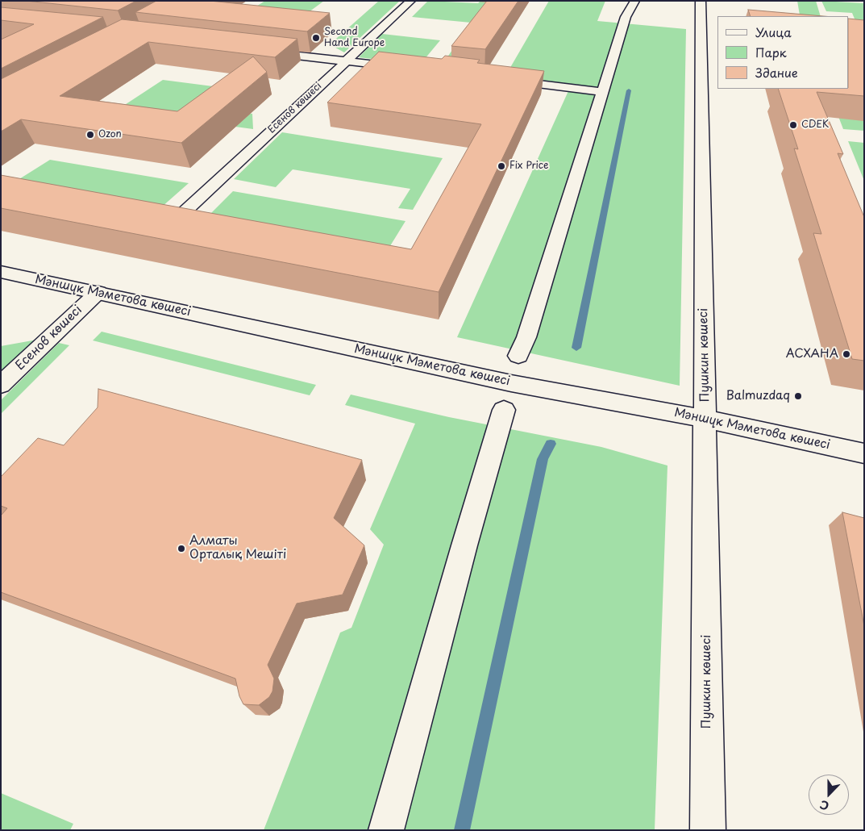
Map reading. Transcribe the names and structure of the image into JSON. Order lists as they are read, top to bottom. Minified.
{"streets":{"street":["Есенов көшесі","Мәншүк Мәметова көшесі","Пушкин көшесі"]},"crossings":[["Есенов көшесі","Мәншүк Мәметова көшесі"],["Мәншүк Мәметова көшесі","Пушкин көшесі"]],"places":["Second Hand Europe","CDEK","Ozon","Fix Price","ACXAHA","Balmuzdaq","Алматы Орталық Мешіті"],"legend":["Улица","Парк","Здание"],"north":"bottom"}
